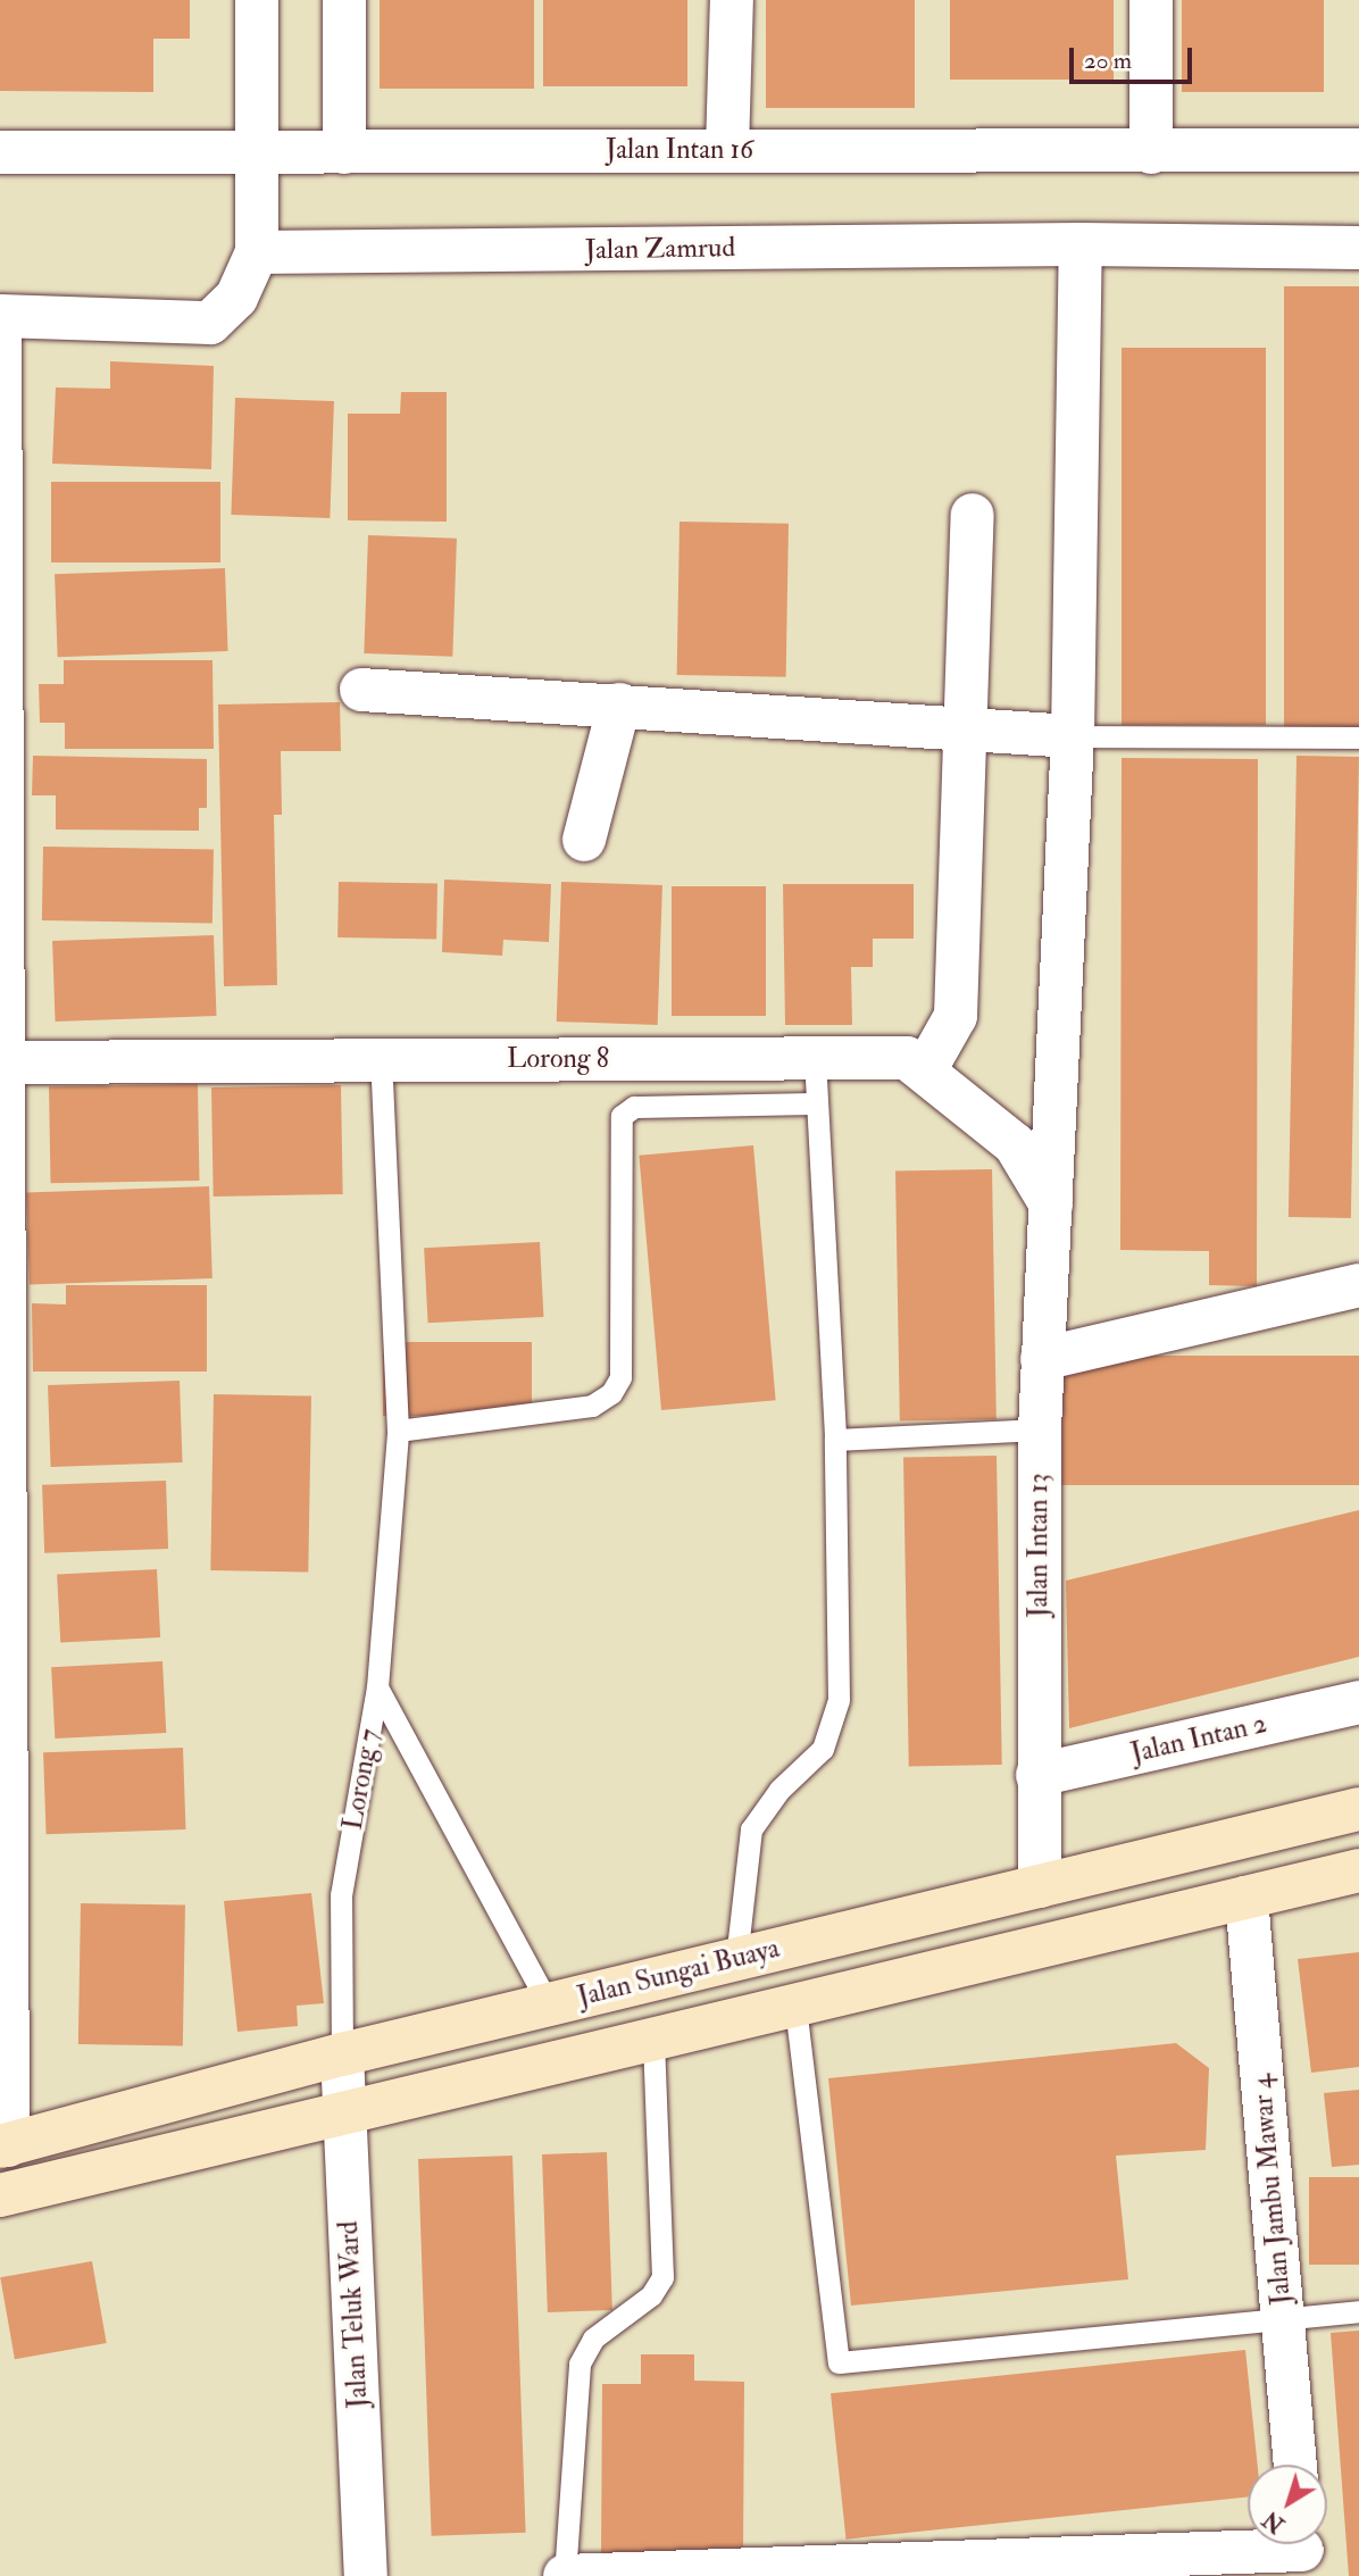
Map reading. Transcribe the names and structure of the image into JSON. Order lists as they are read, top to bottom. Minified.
{"streets":{"street":["Jalan Intan 16","Jalan Zamrud","Lorong 8","Jalan Intan 13","Jalan Intan 2","Jalan Sungai Buaya","Jalan Jambu Mawar 4","Jalan Teluk Ward"],"lane":["Lorong 7"]},"crossings":[["Jalan Zamrud","Jalan Intan 13"],["Lorong 8","Jalan Intan 13"],["Lorong 8","Lorong 7"],["Jalan Intan 13","Jalan Intan 2"],["Jalan Intan 13","Jalan Sungai Buaya"],["Lorong 7","Jalan Sungai Buaya"],["Lorong 7","Jalan Teluk Ward"],["Jalan Sungai Buaya","Jalan Teluk Ward"]],"scale_bar":"20 m","north":"bottom left"}
